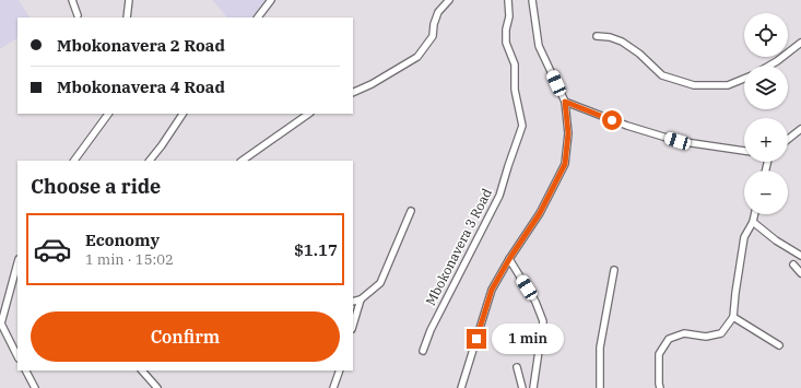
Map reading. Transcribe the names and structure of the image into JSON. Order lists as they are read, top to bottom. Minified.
{"streets":{"street":["Mbokonavera 3 Road"]},"page":{"map_buttons":["+","−"],"banner":["Mbokonavera 2 Road","Mbokonavera 4 Road"],"heading":"Choose a ride","list":[{"name":"Economy","note":"1 min · 15:02","value":"$1.17"}],"buttons":"Confirm","bubble":"1 min"}}
